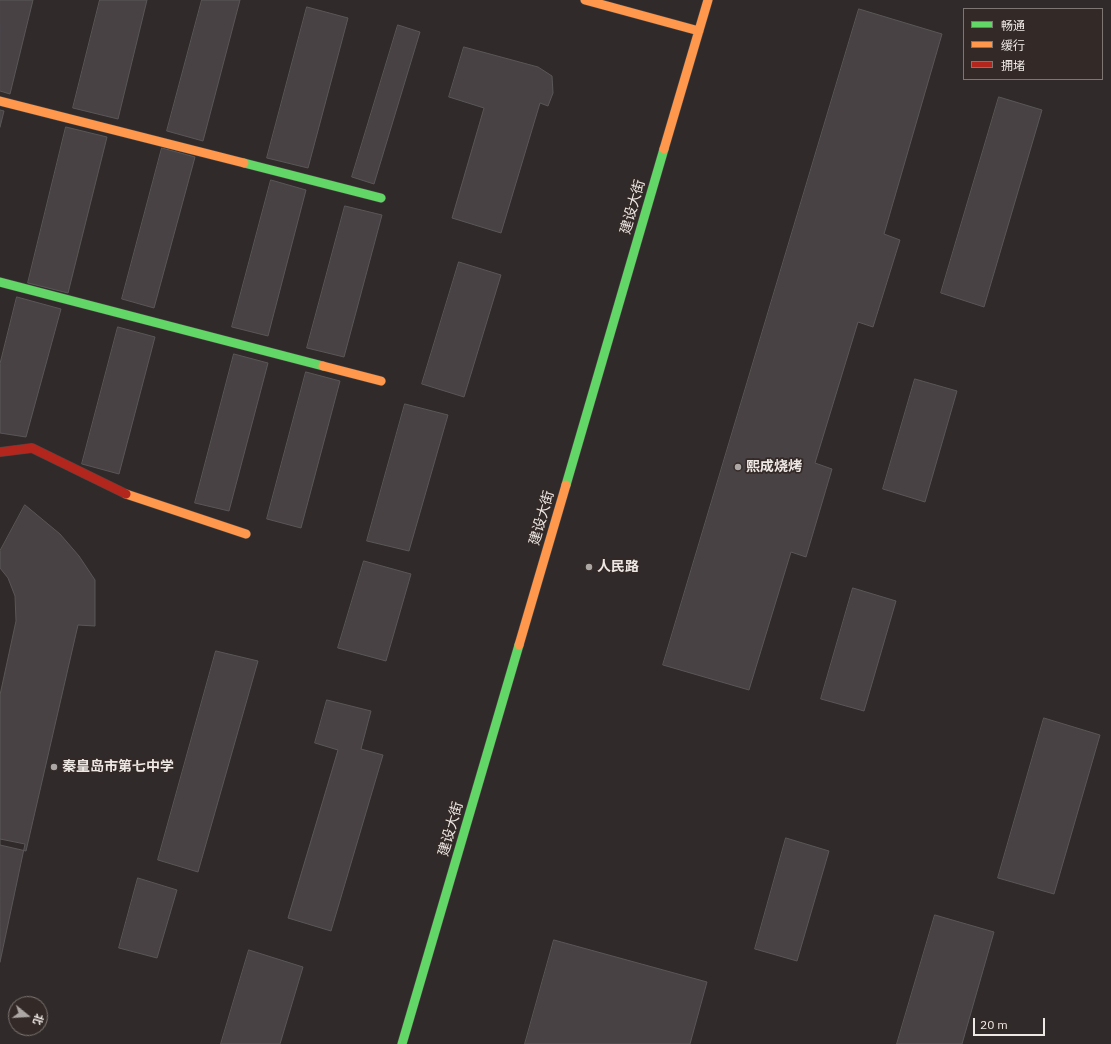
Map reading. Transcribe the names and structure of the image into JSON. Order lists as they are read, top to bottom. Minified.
{"streets":{"main road":["建设大街"]},"places":["熙成烧烤","人民路","秦皇岛市第七中学"],"legend":["畅通","缓行","拥堵"],"scale_bar":"20 m","north":"right"}
